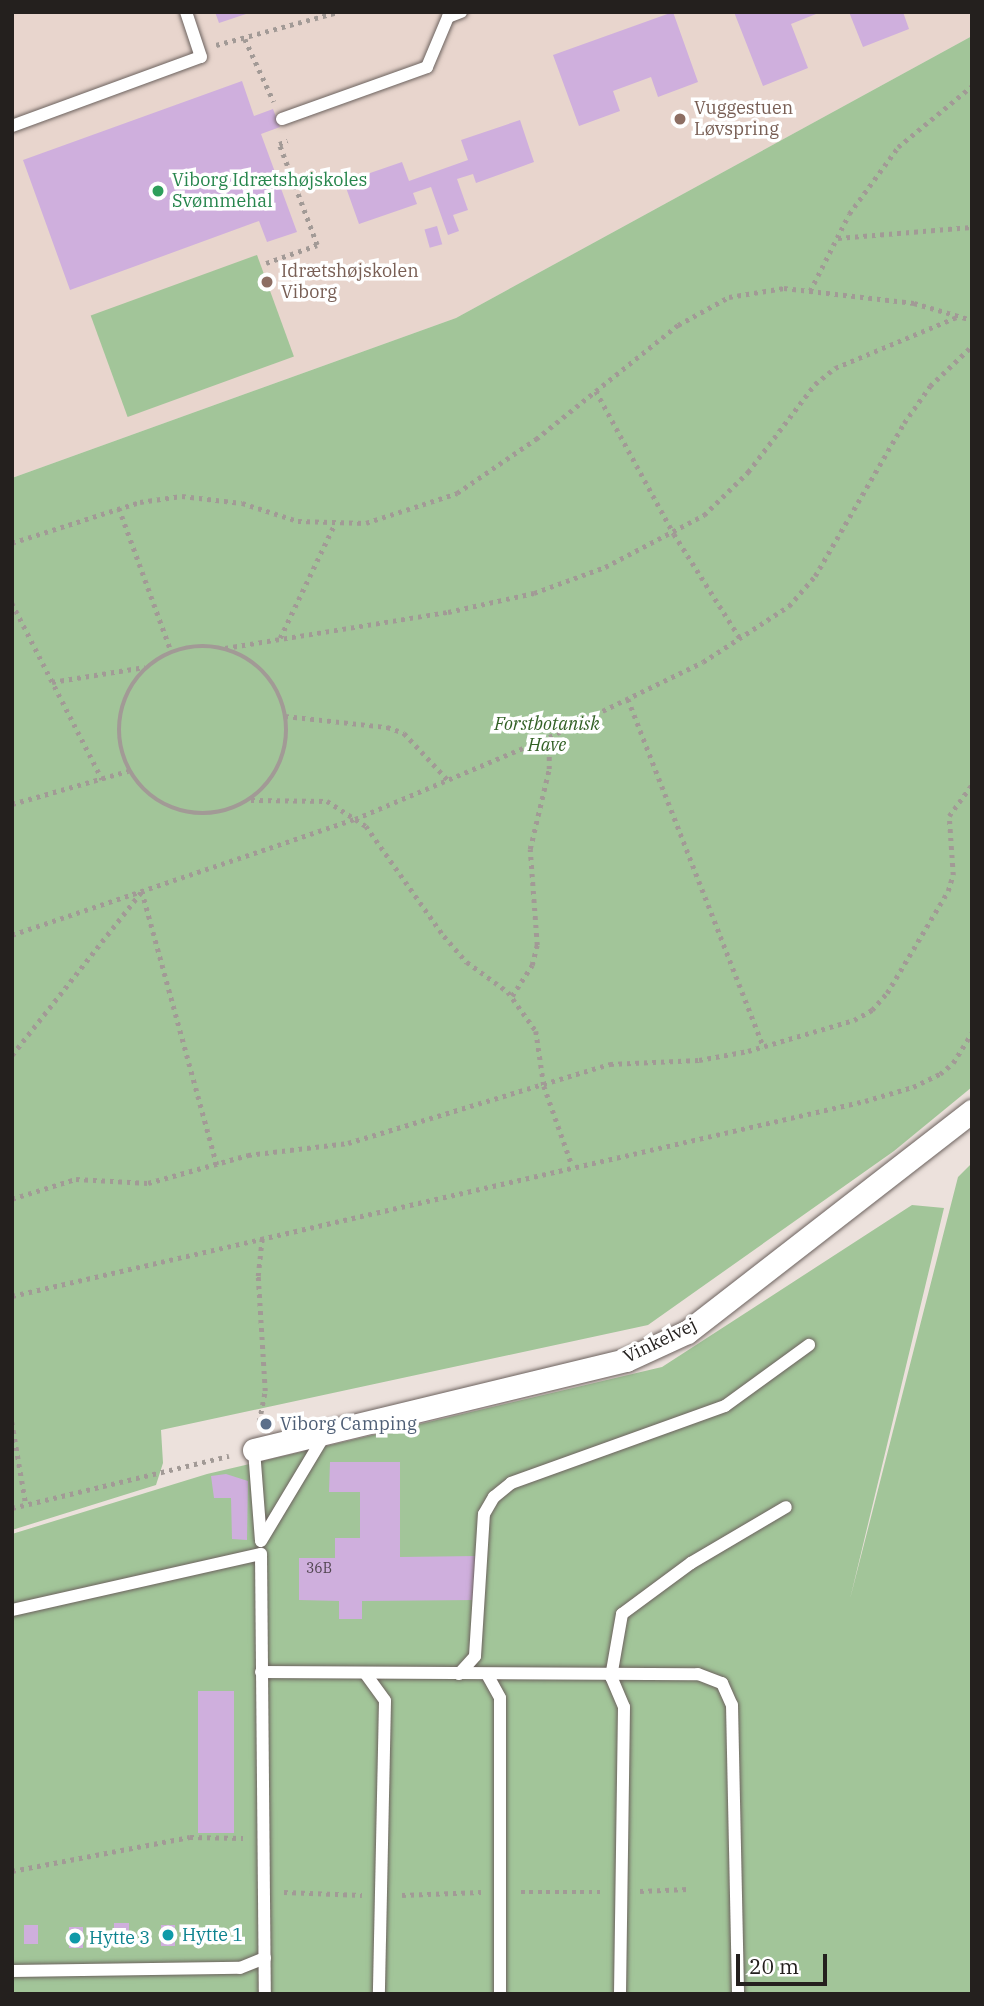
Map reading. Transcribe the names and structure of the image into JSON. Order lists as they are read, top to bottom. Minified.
{"streets":{"street":["Vinkelvej"]},"parks":["Forstbotanisk Have"],"places":["Vuggestuen Løvspring","Viborg Idrætshøjskoles Svømmehal","Idrætshøjskolen Viborg","Viborg Camping","Hytte 1","Hytte 3"],"house_numbers":["36B"],"scale_bar":"20 m"}
